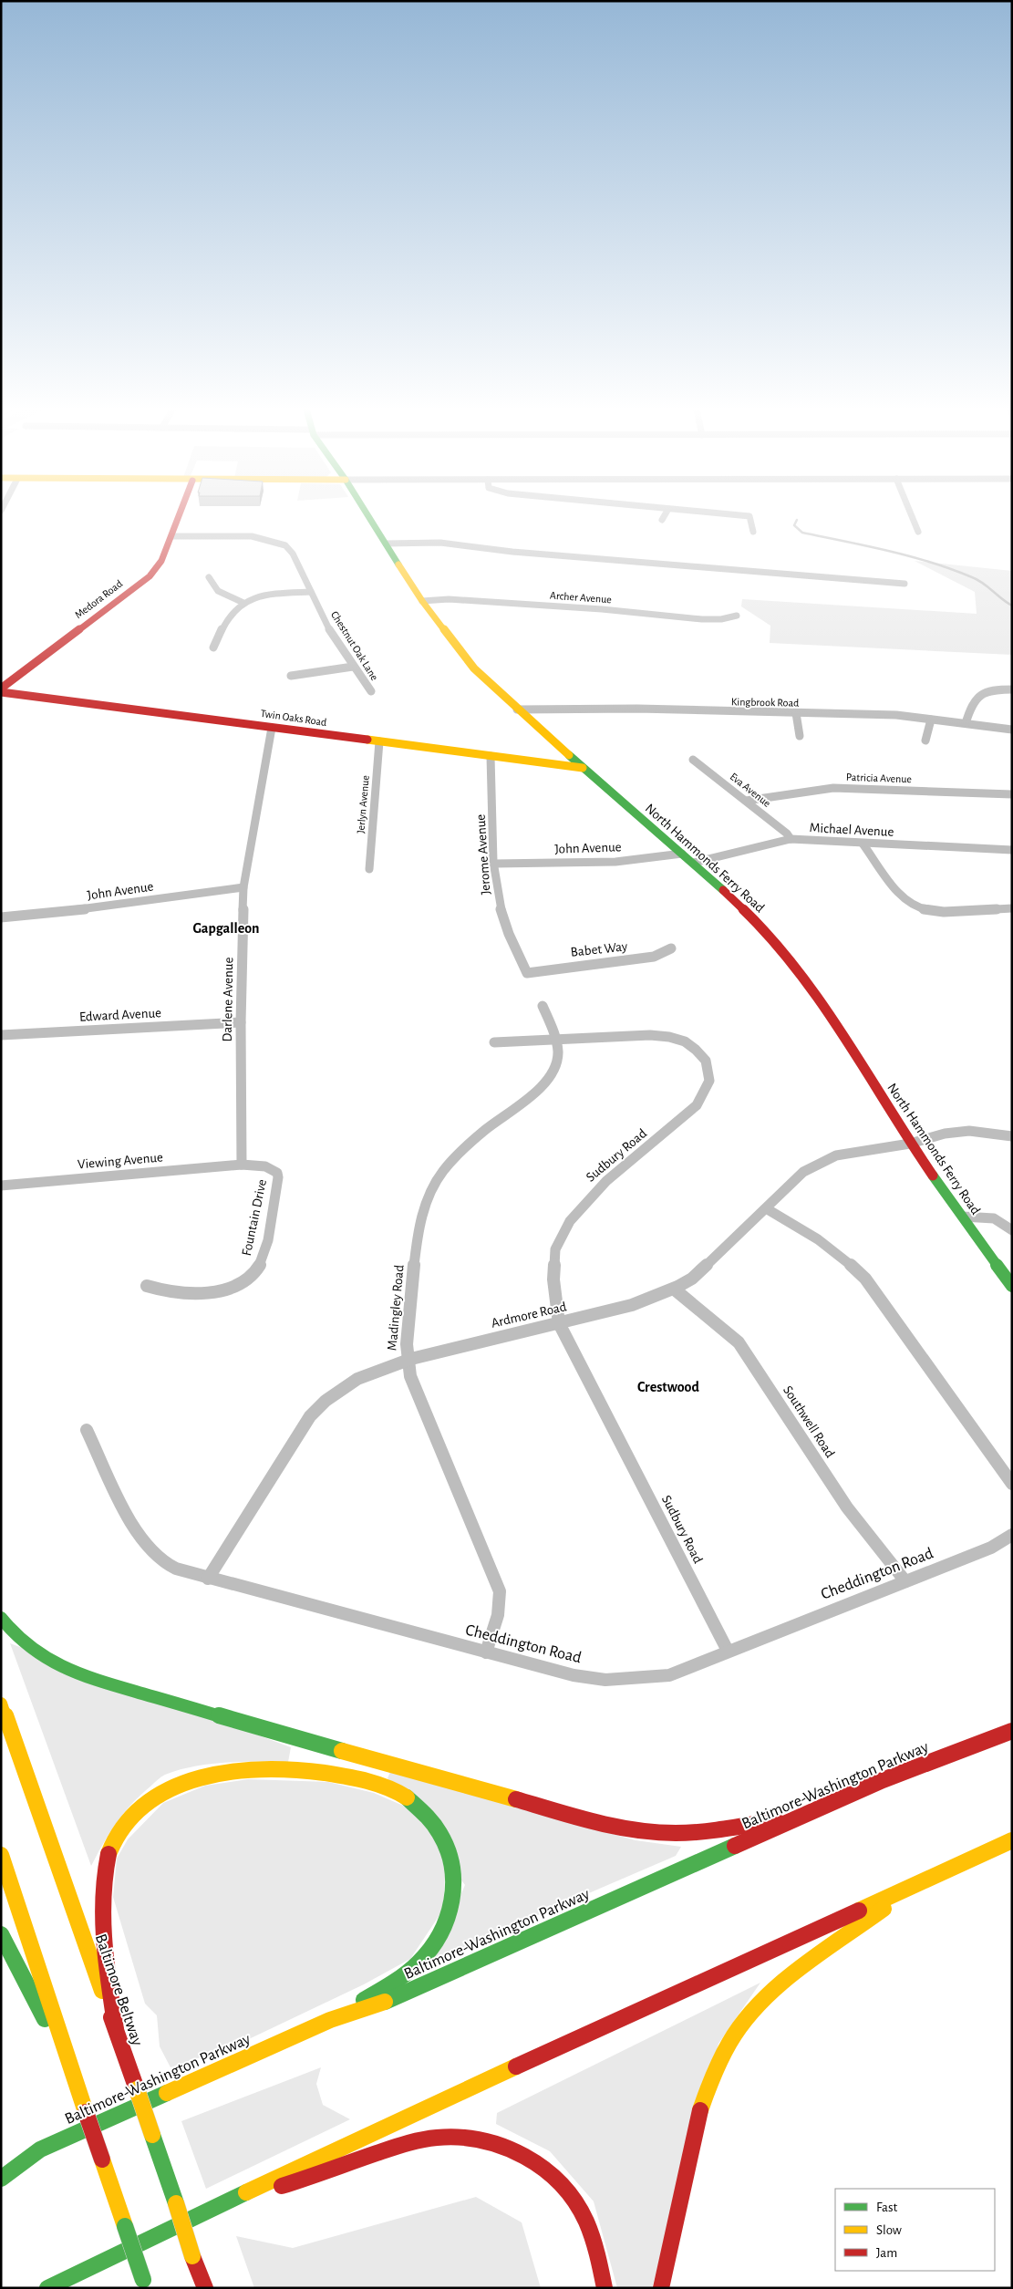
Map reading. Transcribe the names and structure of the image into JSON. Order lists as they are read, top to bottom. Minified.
{"streets":{"main road":["Medora Road","Twin Oaks Road","North Hammonds Ferry Road","Baltimore-Washington Parkway","Baltimore Beltway"],"street":["Archer Avenue","Chestnut Oak Lane","Kingbrook Road","Patricia Avenue","Eva Avenue","Jerlyn Avenue","Michael Avenue","John Avenue","Jerome Avenue","Babet Way","Darlene Avenue","Edward Avenue","Sudbury Road","Viewing Avenue","Fountain Drive","Madingley Road","Ardmore Road","Southwell Road","Cheddington Road"]},"crossings":[["Archer Avenue","North Hammonds Ferry Road"],["Medora Road","Chestnut Oak Lane"],["Kingbrook Road","North Hammonds Ferry Road"],["Twin Oaks Road","Jerlyn Avenue"],["Twin Oaks Road","Jerome Avenue"],["Twin Oaks Road","North Hammonds Ferry Road"],["Twin Oaks Road","Darlene Avenue"],["Patricia Avenue","Eva Avenue"],["Eva Avenue","Michael Avenue"],["Michael Avenue","North Hammonds Ferry Road"],["John Avenue","Jerome Avenue"],["John Avenue","North Hammonds Ferry Road"],["John Avenue","Darlene Avenue"],["Jerome Avenue","Babet Way"],["North Hammonds Ferry Road","Ardmore Road"],["Darlene Avenue","Edward Avenue"],["Darlene Avenue","Viewing Avenue"],["Darlene Avenue","Fountain Drive"],["Sudbury Road","Madingley Road"],["Sudbury Road","Ardmore Road"],["Sudbury Road","Cheddington Road"],["Viewing Avenue","Fountain Drive"],["Madingley Road","Ardmore Road"],["Madingley Road","Cheddington Road"],["Ardmore Road","Southwell Road"],["Ardmore Road","Cheddington Road"],["Southwell Road","Cheddington Road"]],"districts":["Gapgalleon","Crestwood"],"legend":["Fast","Slow","Jam"]}
